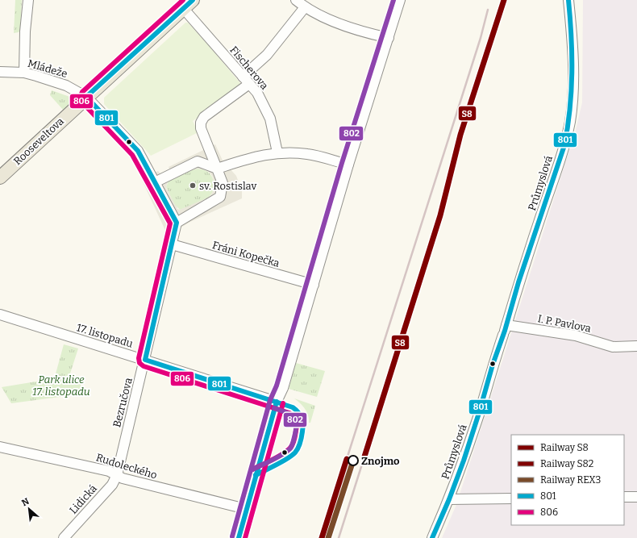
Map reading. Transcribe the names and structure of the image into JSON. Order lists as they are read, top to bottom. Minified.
{"streets":{"main road":["Rooseveltova"],"street":["Fischerova","Mládeže","Průmyslová","Fráni Kopečka","I. P. Pavlova","17. listopadu","Bezručova","Rudoleckého","Lidická"]},"crossings":[["Fischerova","Rooseveltova"],["Mládeže","Rooseveltova"],["Mládeže","Bezručova"],["Průmyslová","I. P. Pavlova"],["Fráni Kopečka","Bezručova"],["17. listopadu","Bezručova"],["Bezručova","Rudoleckého"],["Bezručova","Lidická"],["Rudoleckého","Lidická"]],"parks":["Park ulice 17. listopadu"],"places":["sv. Rostislav","Znojmo"],"lines":["rail line S8","transit line 801","transit line 806","transit line 802","rail line S82","rail line REX3"],"legend":["Railway S8","Railway S82","Railway REX3","801","806"],"north":"top left"}
